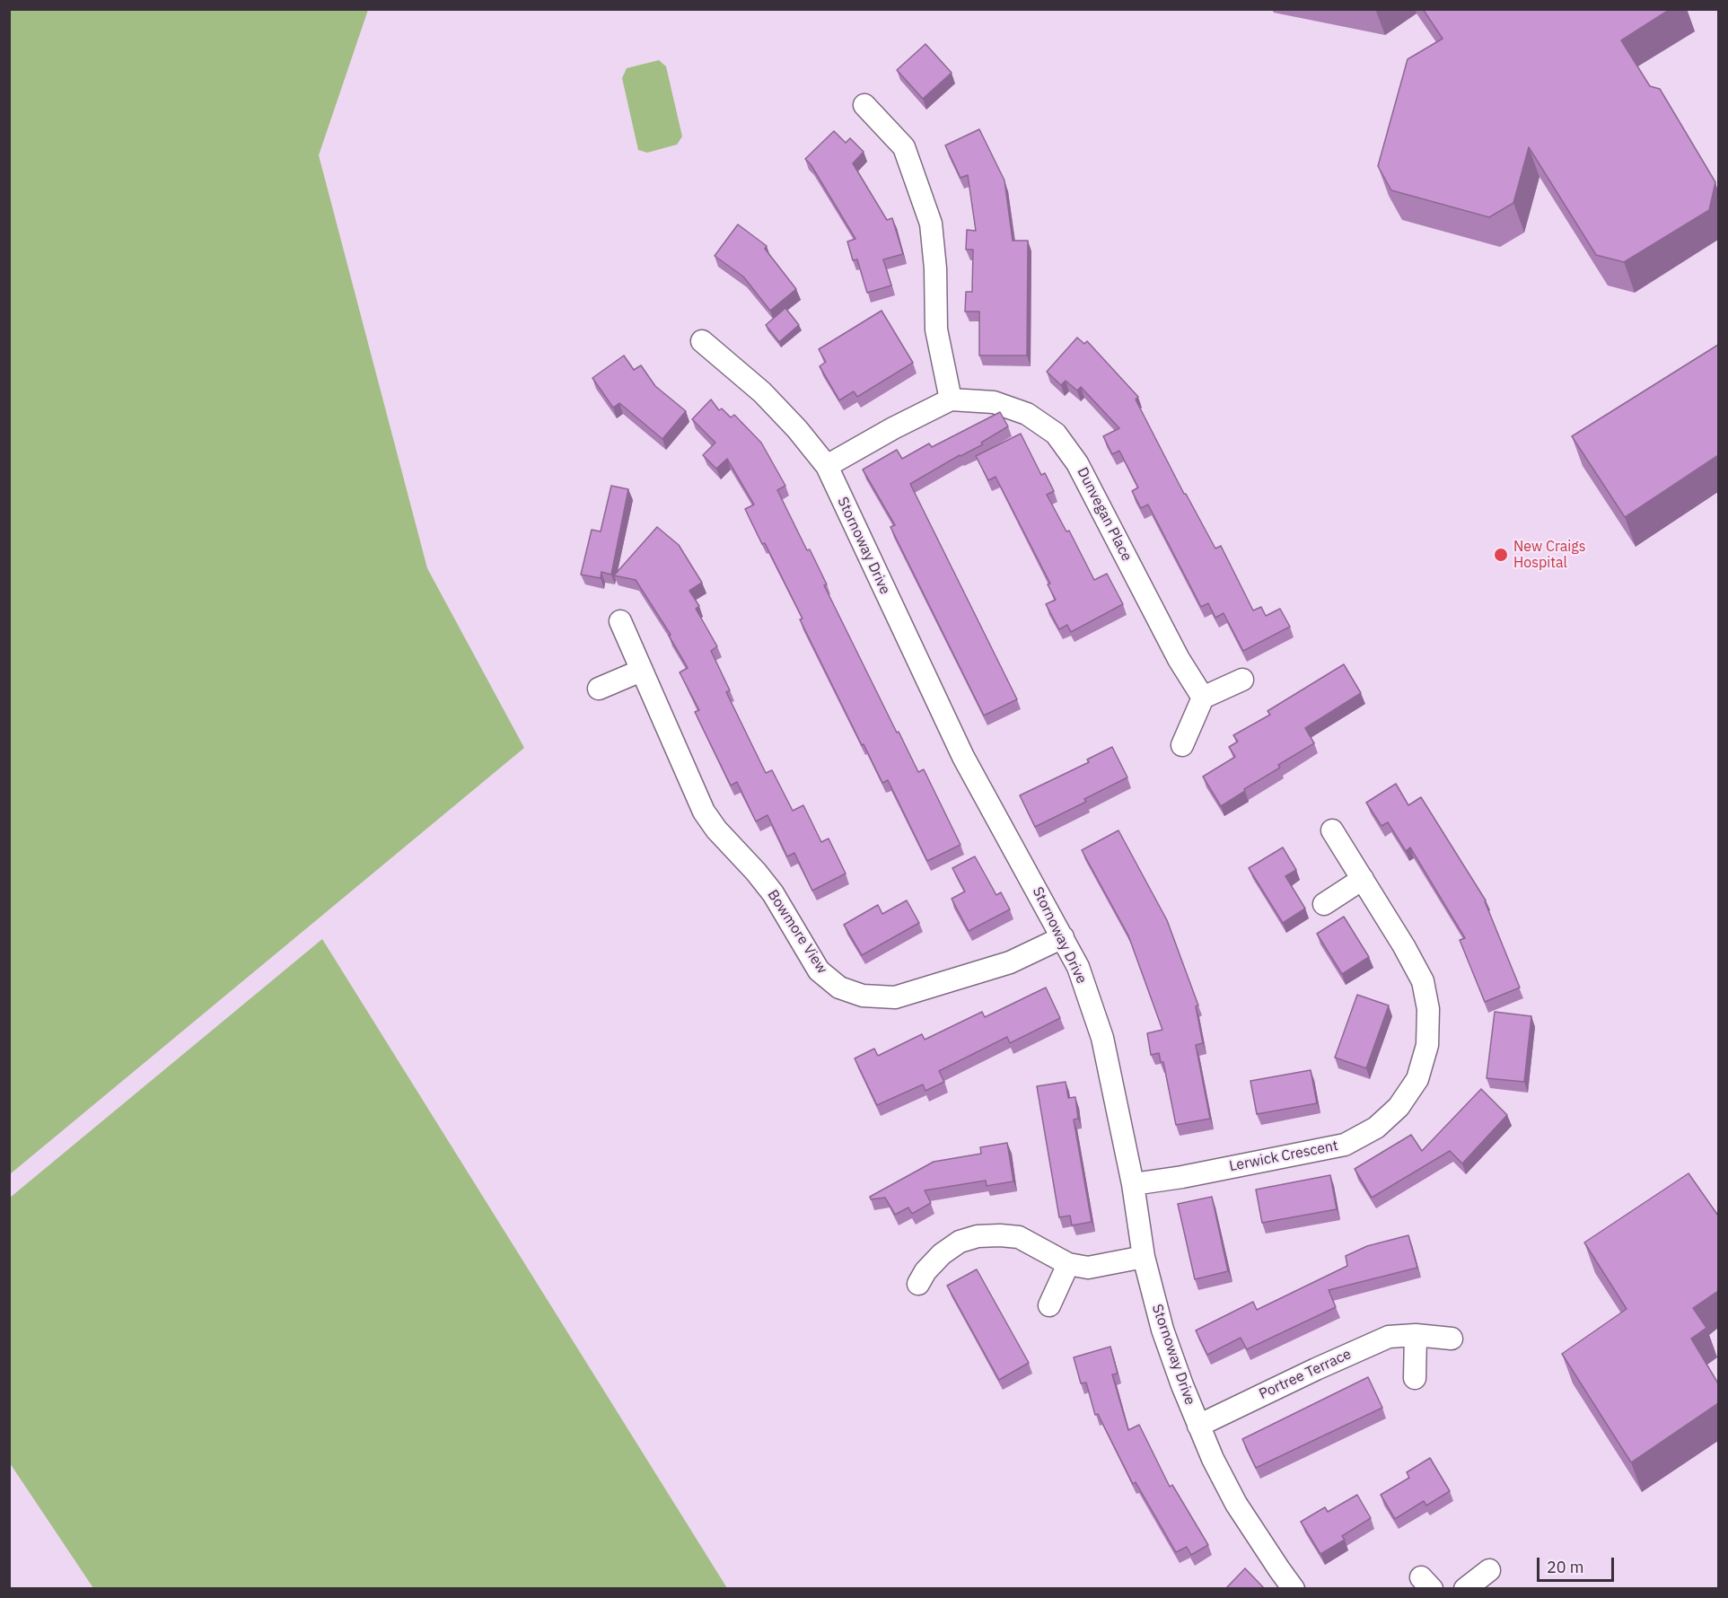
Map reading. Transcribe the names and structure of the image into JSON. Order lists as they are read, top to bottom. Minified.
{"streets":{"street":["Dunvegan Place","Stornoway Drive","Bowmore View","Lerwick Crescent","Portree Terrace"]},"crossings":[["Stornoway Drive","Bowmore View"],["Stornoway Drive","Lerwick Crescent"],["Stornoway Drive","Portree Terrace"]],"places":["New Craigs Hospital"],"scale_bar":"20 m"}
